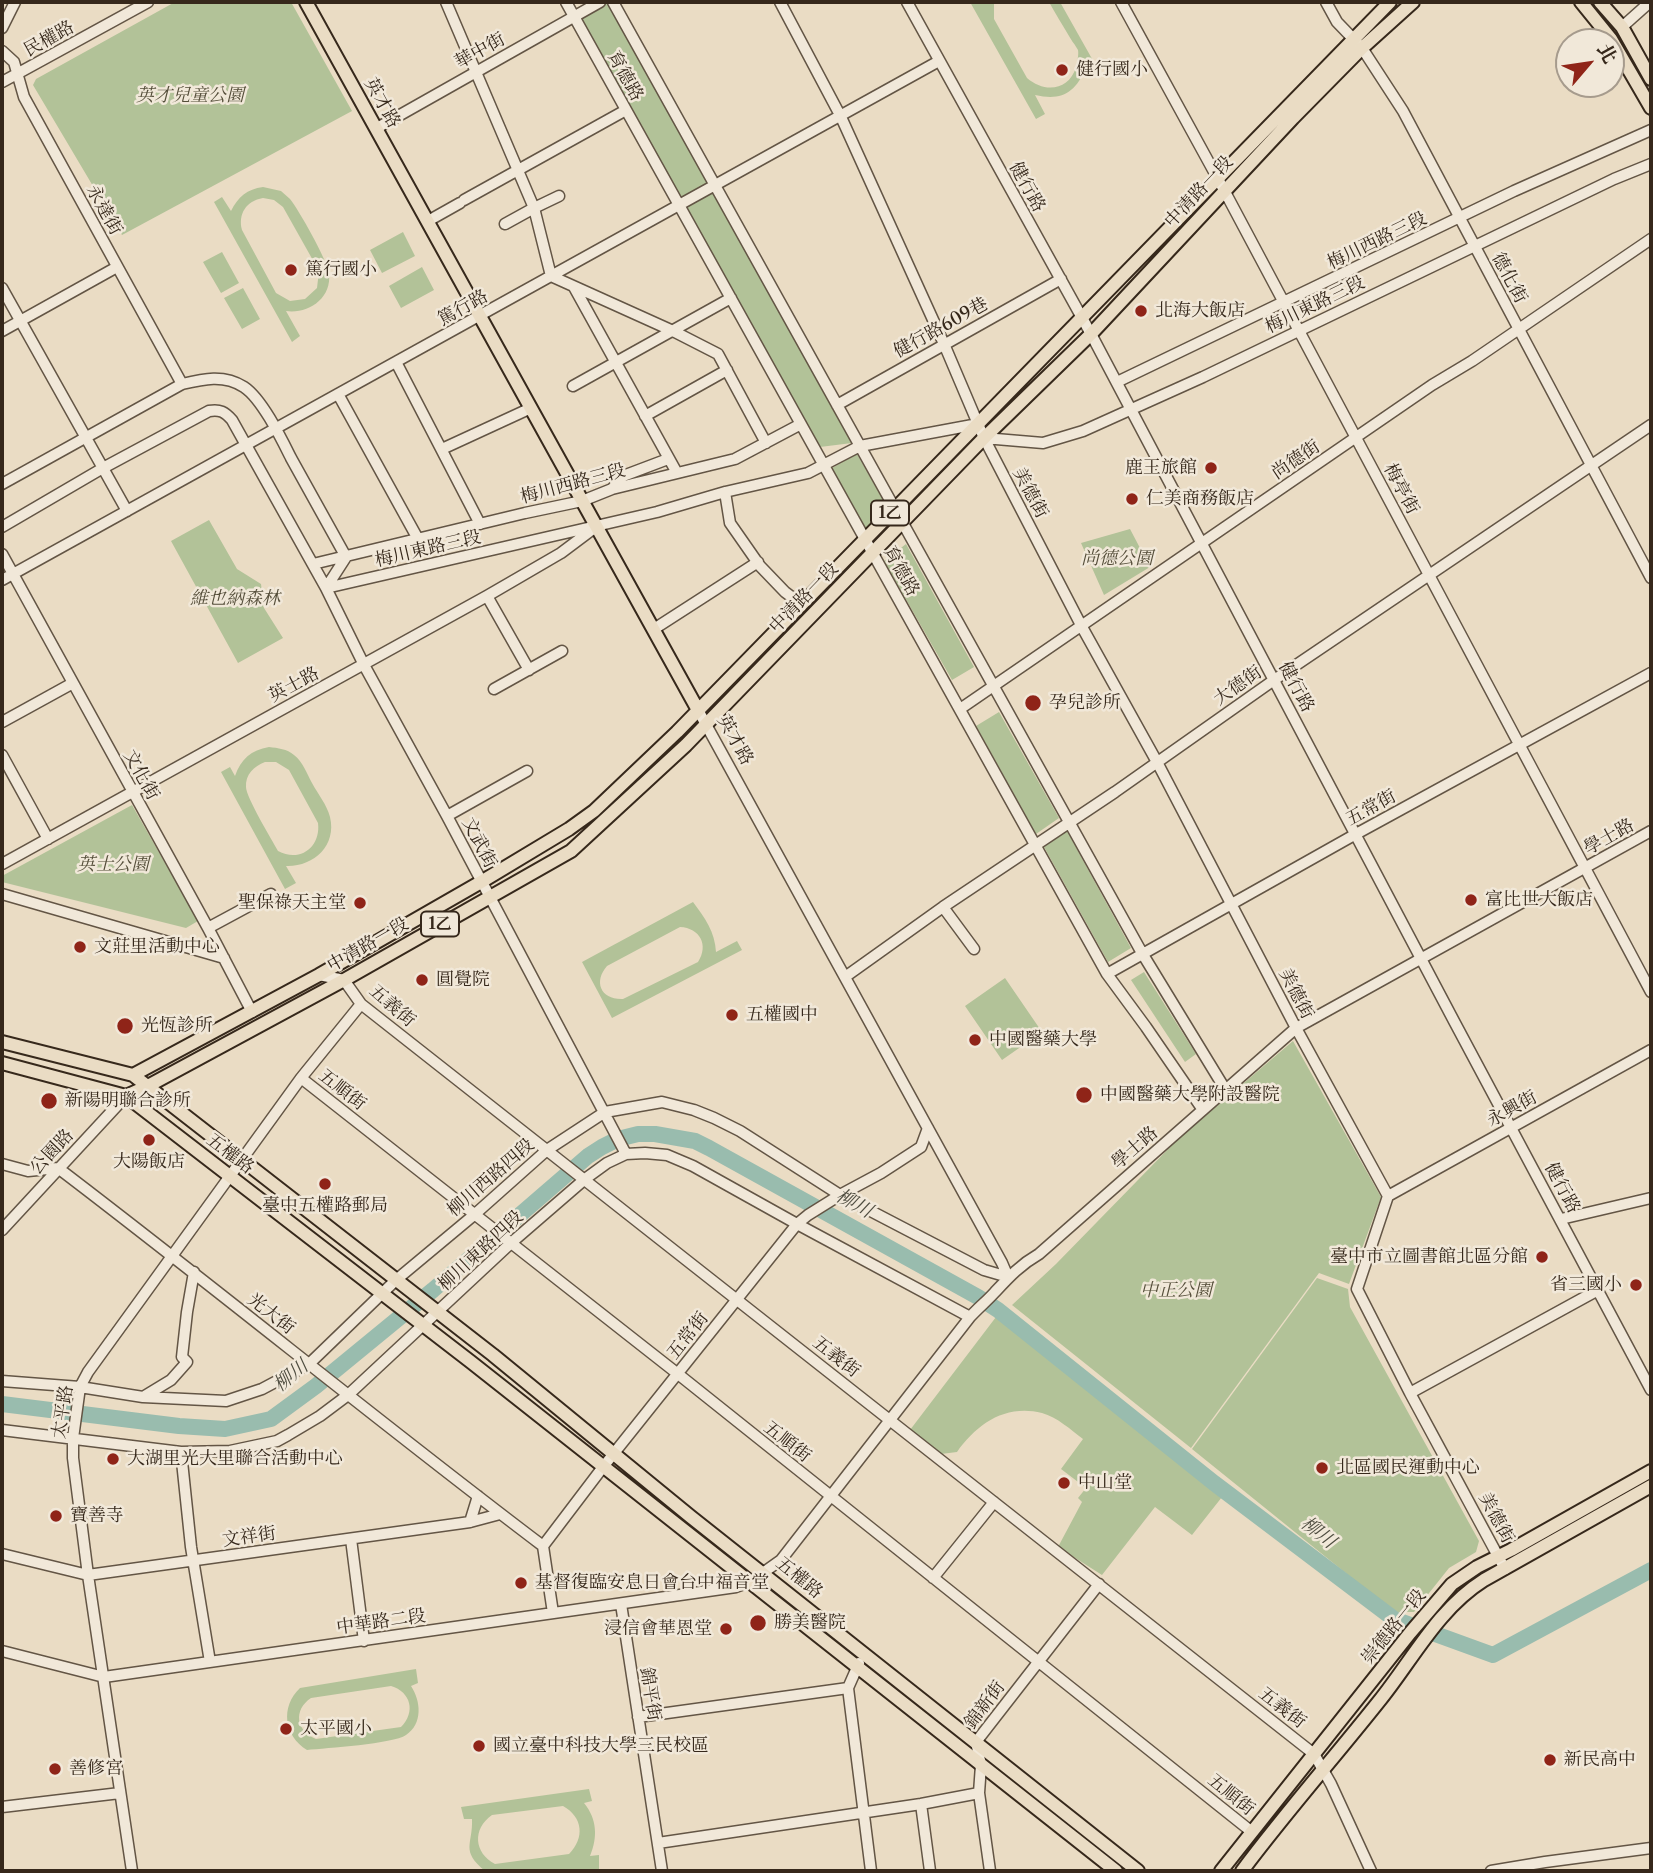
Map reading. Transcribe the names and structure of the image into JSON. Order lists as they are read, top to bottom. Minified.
{"streets":{"main road":["英才路","中清路一段","1乙","五權路","崇德路一段"],"street":["民權路","華中街","育德路","健行路","永達街","梅川西路三段","德化街","梅川東路三段","篤行路","健行路609巷","尚德街","梅亭街","美德街","英士路","大德街","文化街","五常街","學士路","文武街","五義街","五順街","永興街","公園路","柳川西路四段","柳川東路四段","光大街","太平路","文祥街","中華路二段","錦平街","錦新街"]},"crossings":[["民權路","永達街"],["華中街","育德路"],["華中街","英才路"],["育德路","中清路一段"],["育德路","梅川西路三段"],["育德路","梅川東路三段"],["育德路","篤行路"],["育德路","健行路609巷"],["育德路","尚德街"],["育德路","大德街"],["育德路","五常街"],["育德路","學士路"],["英才路","中清路一段"],["英才路","梅川西路三段"],["英才路","梅川東路三段"],["英才路","篤行路"],["英才路","英士路"],["英才路","大德街"],["英才路","五常街"],["英才路","學士路"],["英才路","柳川西路四段"],["健行路","中清路一段"],["健行路","梅川西路三段"],["健行路","梅川東路三段"],["健行路","篤行路"],["健行路","健行路609巷"],["健行路","尚德街"],["健行路","大德街"],["健行路","五常街"],["健行路","學士路"],["健行路","永興街"],["中清路一段","德化街"],["中清路一段","梅川東路三段"],["中清路一段","梅亭街"],["中清路一段","美德街"],["中清路一段","文化街"],["中清路一段","文武街"],["中清路一段","五義街"],["中清路一段","公園路"],["中清路一段","五權路"],["梅川西路三段","德化街"],["梅川西路三段","梅亭街"],["德化街","梅川東路三段"],["德化街","尚德街"],["德化街","大德街"],["梅川東路三段","梅亭街"],["梅川東路三段","美德街"],["梅川東路三段","英士路"],["梅川東路三段","文武街"],["篤行路","文化街"],["尚德街","梅亭街"],["尚德街","美德街"],["梅亭街","大德街"],["梅亭街","五常街"],["梅亭街","學士路"],["美德街","大德街"],["美德街","五常街"],["美德街","學士路"],["美德街","永興街"],["美德街","崇德路一段"],["英士路","文化街"],["英士路","文武街"],["五常街","五義街"],["五常街","五順街"],["五常街","五權路"],["五常街","柳川西路四段"],["五常街","光大街"],["學士路","五義街"],["學士路","五順街"],["學士路","五權路"],["學士路","柳川西路四段"],["學士路","中華路二段"],["文武街","柳川西路四段"],["文武街","柳川東路四段"],["五義街","柳川西路四段"],["五義街","柳川東路四段"],["五義街","太平路"],["五義街","崇德路一段"],["五義街","錦新街"],["五順街","柳川西路四段"],["五順街","柳川東路四段"],["五順街","太平路"],["五順街","崇德路一段"],["五順街","錦新街"],["公園路","五權路"],["公園路","光大街"],["五權路","柳川西路四段"],["五權路","柳川東路四段"],["五權路","太平路"],["五權路","中華路二段"],["五權路","錦新街"],["柳川西路四段","光大街"],["柳川西路四段","太平路"],["柳川東路四段","光大街"],["柳川東路四段","太平路"],["光大街","太平路"],["光大街","文祥街"],["太平路","文祥街"],["太平路","中華路二段"],["中華路二段","錦平街"]],"water":["柳川"],"parks":["英才兒童公園","尚德公園","維也納森林","英士公園","中正公園"],"places":["健行國小","篤行國小","北海大飯店","鹿王旅館","仁美商務飯店","孕兒診所","富比世大飯店","聖保祿天主堂","文莊里活動中心","圓覺院","五權國中","光恆診所","中國醫藥大學","中國醫藥大學附設醫院","新陽明聯合診所","大陽飯店","臺中五權路郵局","臺中市立圖書館北區分館","省三國小","大湖里光大里聯合活動中心","北區國民運動中心","中山堂","寶善寺","基督復臨安息日會台中福音堂","勝美醫院","浸信會華恩堂","太平國小","國立臺中科技大學三民校區","新民高中","善修宮"],"north":"top right"}
